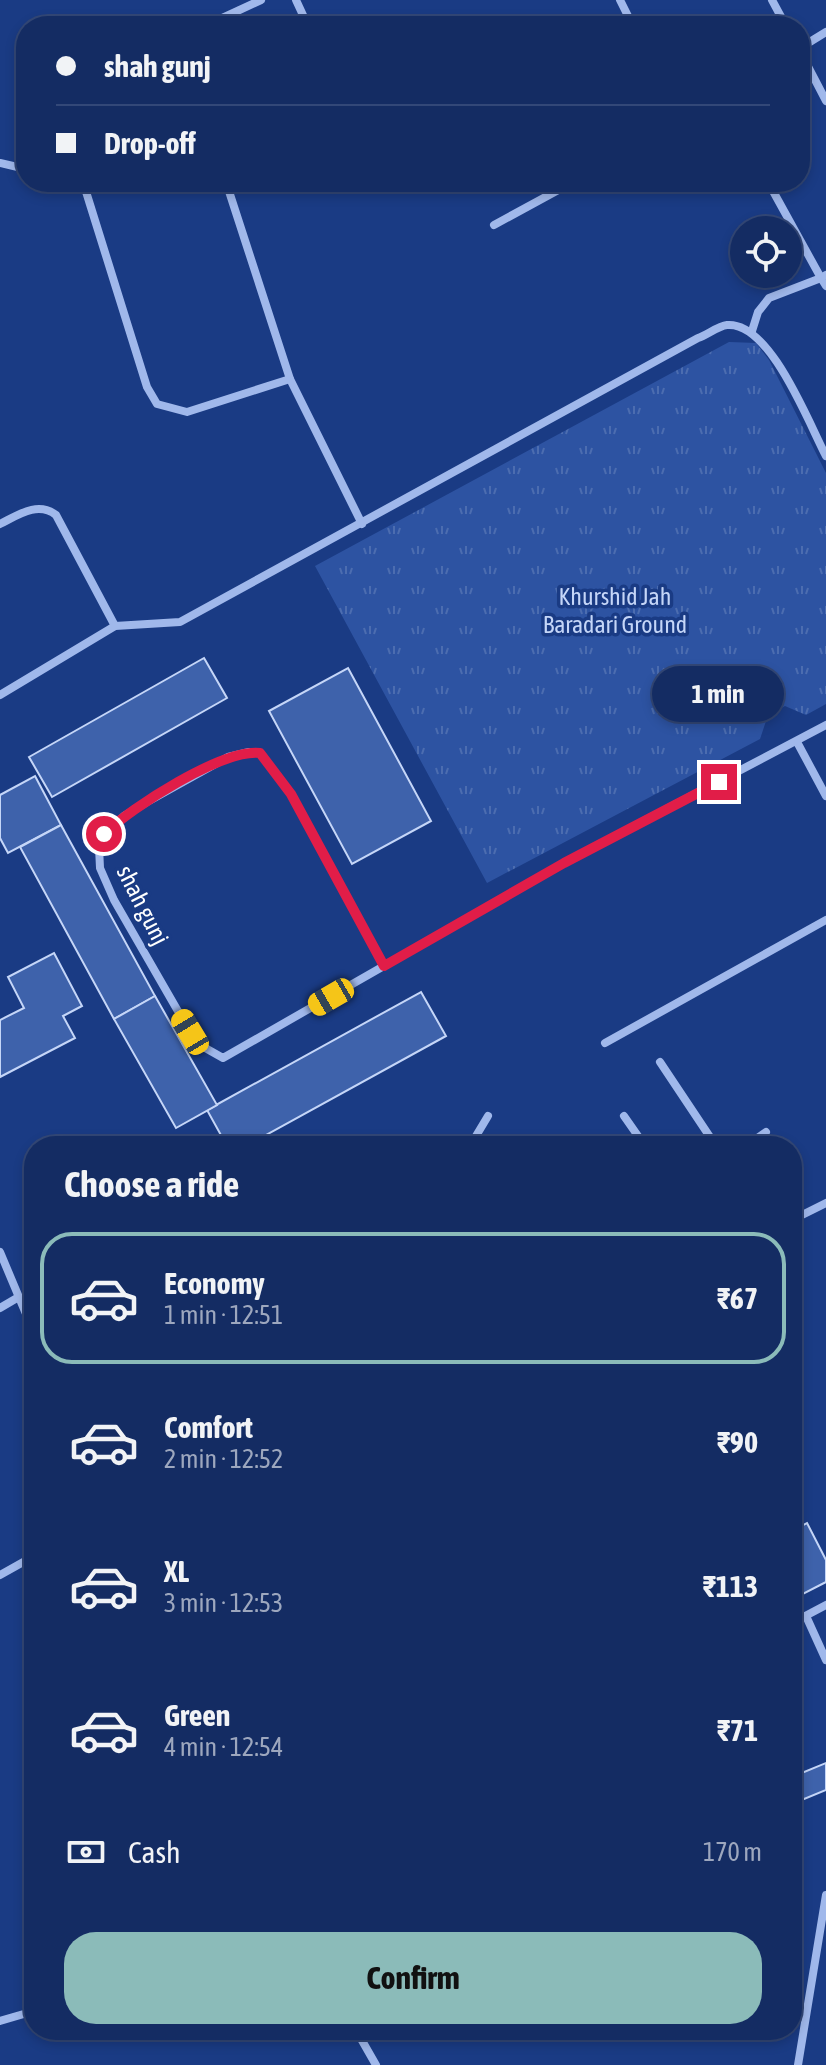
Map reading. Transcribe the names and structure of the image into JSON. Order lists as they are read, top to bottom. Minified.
{"streets":{"street":["shah gunj"]},"parks":["Khurshid Jah Baradari Ground"],"page":{"banner":["shah gunj","Drop-off"],"bubble":"1 min","heading":"Choose a ride","list":[{"name":"Economy","note":"1 min · 12:51","value":"₹67"},{"name":"Comfort","note":"2 min · 12:52","value":"₹90"},{"name":"XL","note":"3 min · 12:53","value":"₹113"},{"name":"Green","note":"4 min · 12:54","value":"₹71"}],"pay":["Cash","170 m"],"buttons":"Confirm"}}
